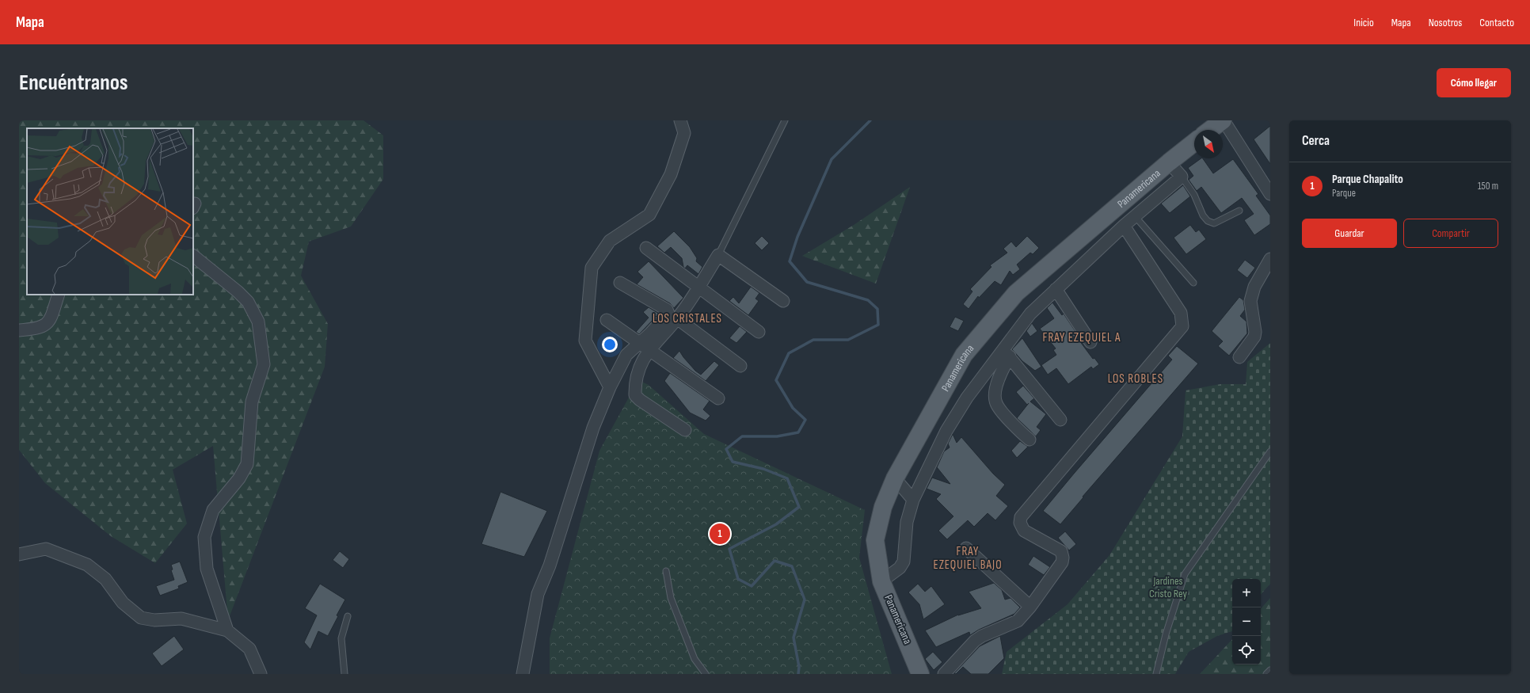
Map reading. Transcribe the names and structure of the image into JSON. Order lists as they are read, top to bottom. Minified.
{"streets":{"main road":["Panamericana"]},"districts":["LOS CRISTALES","FRAY EZEQUIEL A","LOS ROBLES","FRAY EZEQUIEL BAJO"],"parks":["Jardines Cristo Rey"],"north":"bottom right","page":{"header":"Mapa","nav":["Inicio","Mapa","Nosotros","Contacto"],"buttons":["Cómo llegar",["Guardar","Compartir"]],"title":"Encuéntranos","heading":"Cerca","list":[{"mark":"1","name":"Parque Chapalito","note":"Parque","value":"150 m"}],"pins":"1","map_buttons":["+","−"]}}
